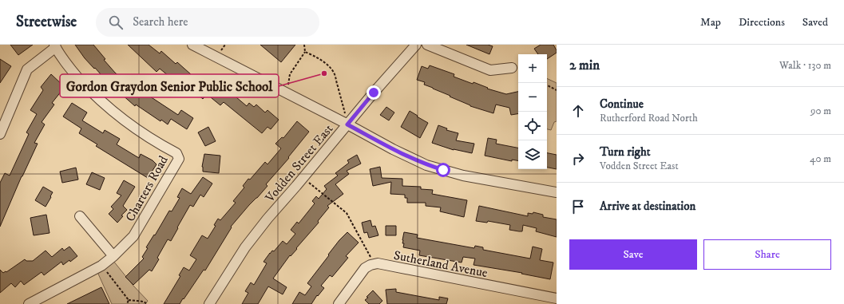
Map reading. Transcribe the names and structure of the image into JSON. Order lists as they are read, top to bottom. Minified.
{"streets":{"street":["Vodden Street East","Charters Road","Sutherland Avenue"]},"places":["Gordon Graydon Senior Public School"],"page":{"header":"Streetwise","search":"Search here","nav":["Map","Directions","Saved"],"heading":["2 min","Walk · 130 m"],"map_buttons":["+","−"],"list":[["Continue","Rutherford Road North","90 m"],["Turn right","Vodden Street East","40 m"],"Arrive at destination"],"buttons":["Save","Share"]}}
